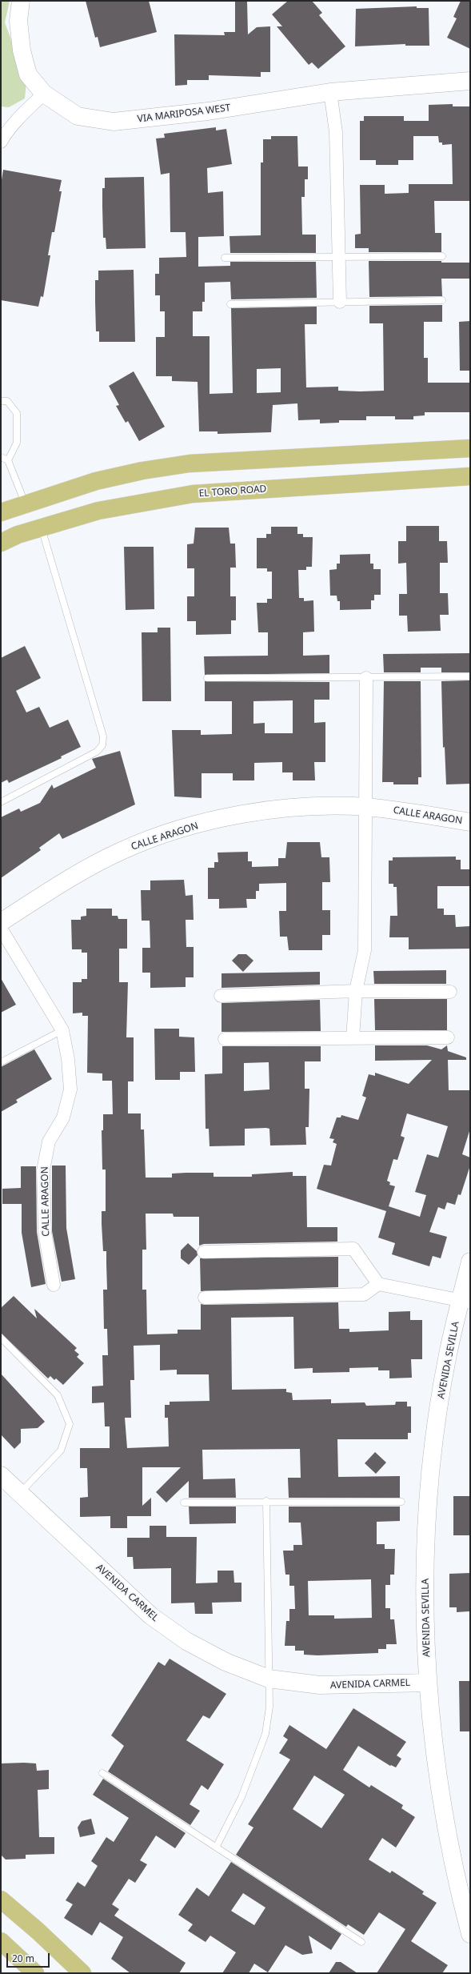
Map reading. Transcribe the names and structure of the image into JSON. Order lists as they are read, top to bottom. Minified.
{"streets":{"main road":["EL TORO ROAD"],"street":["VIA MARIPOSA WEST","CALLE ARAGON","AVENIDA SEVILLA","AVENIDA CARMEL"]},"crossings":[["AVENIDA SEVILLA","AVENIDA CARMEL"]],"scale_bar":"20 m"}
